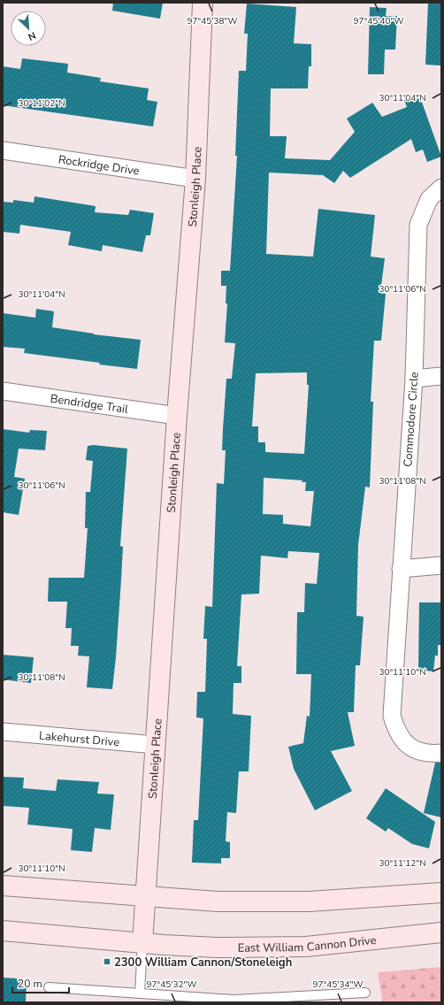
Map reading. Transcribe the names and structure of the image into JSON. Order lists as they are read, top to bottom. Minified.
{"streets":{"street":["Rockridge Drive","Stonleigh Place","Bendridge Trail","Commodore Circle","Lakehurst Drive","East William Cannon Drive"]},"crossings":[["Rockridge Drive","Stonleigh Place"],["Stonleigh Place","Bendridge Trail"],["Stonleigh Place","Lakehurst Drive"],["Stonleigh Place","East William Cannon Drive"]],"places":{"transit":["2300 William Cannon/Stoneleigh"]},"scale_bar":"20 m","north":"bottom right","coordinates":["97°45'38\"W","97°45'40\"W","30°11'04\"N","30°11'02\"N","30°11'06\"N","30°11'08\"N","30°11'10\"N","30°11'12\"N","97°45'32\"W","97°45'34\"W"]}
